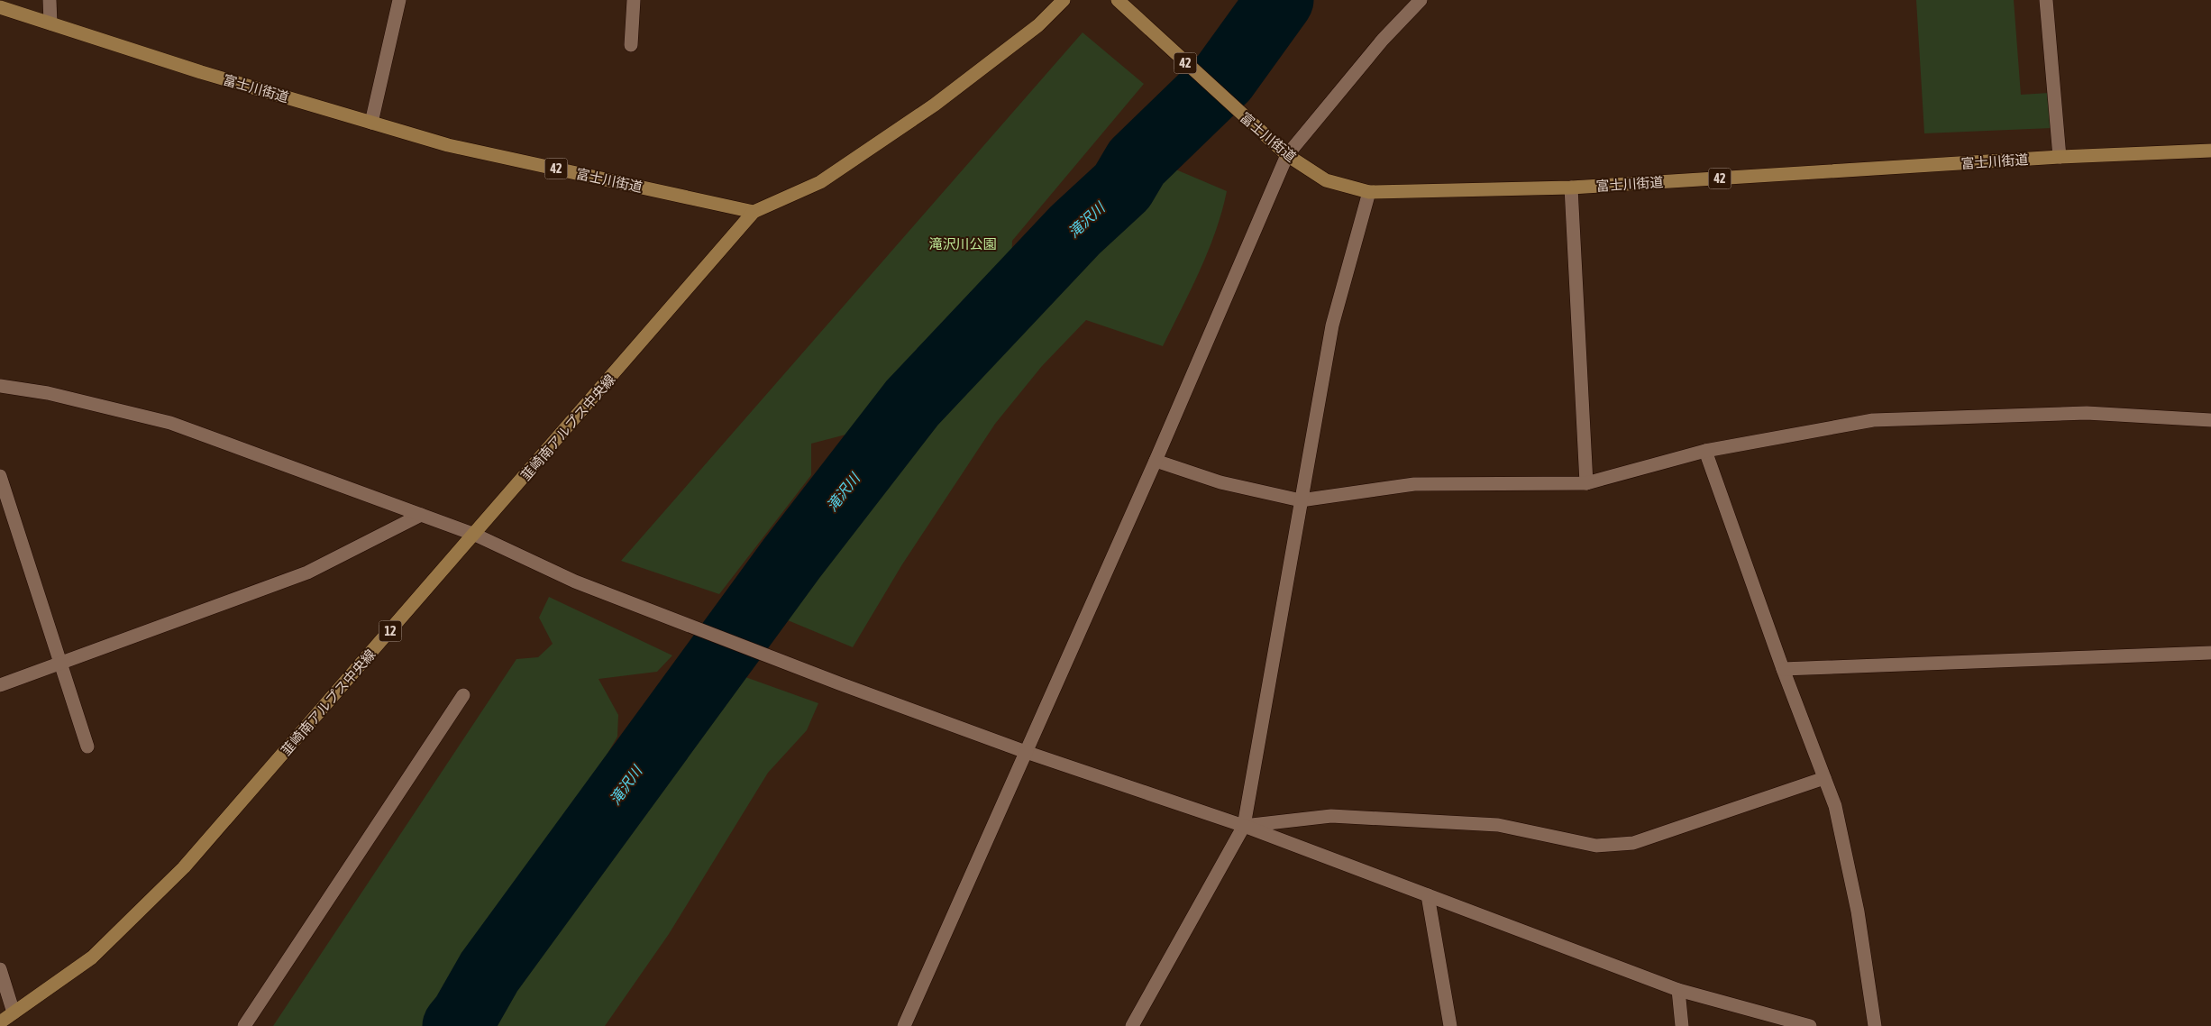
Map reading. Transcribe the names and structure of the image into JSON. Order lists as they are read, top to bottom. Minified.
{"streets":{"main road":["42","富士川街道","韮崎南アルプス中央線","12"]},"crossings":[["富士川街道","韮崎南アルプス中央線"]],"water":["滝沢川"],"parks":["滝沢川公園"]}
